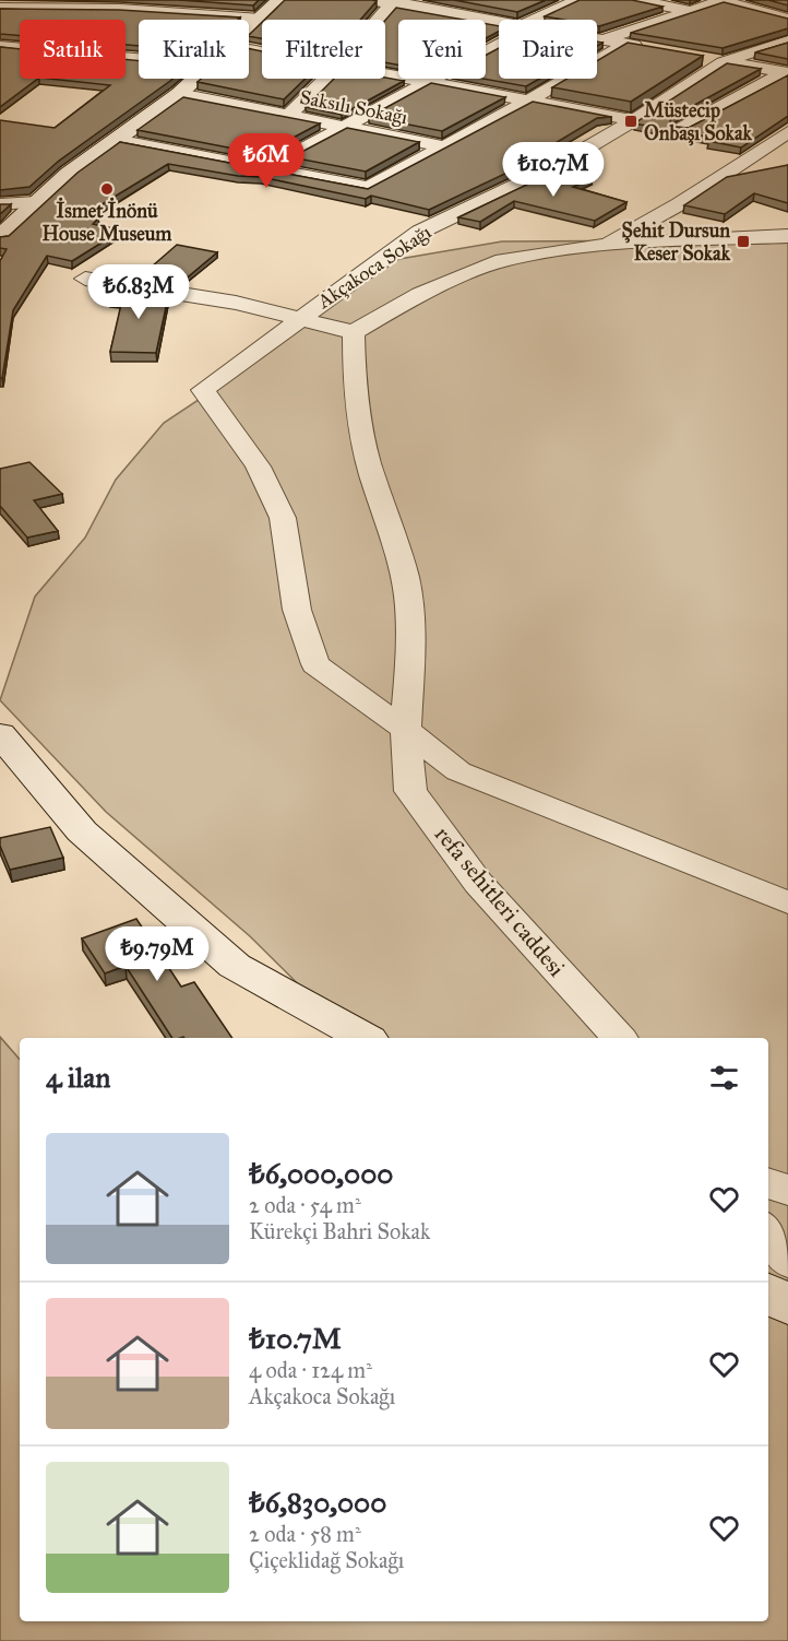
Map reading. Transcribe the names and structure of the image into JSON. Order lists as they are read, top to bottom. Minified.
{"streets":{"street":["Saksılı Sokağı","Akçakoca Sokağı","refa sehitleri caddesi"]},"crossings":[["Akçakoca Sokağı","refa sehitleri caddesi"]],"places":{"transit":["Müstecip Onbaşı Sokak","Şehit Dursun Keser Sokak"],"other":["İsmet İnönü House Museum"]},"page":{"chip":["Satılık","Kiralık","Filtreler","Yeni","Daire"],"price":["₺6M","₺10.7M","₺6.83M","₺9.79M"],"heading":"4 ilan","list":[{"name":"₺6,000,000","note":"2 oda · 54 m² · Kürekçi Bahri Sokak"},{"name":"₺10.7M","note":"4 oda · 124 m² · Akçakoca Sokağı"},{"name":"₺6,830,000","note":"2 oda · 58 m² · Çiçeklidağ Sokağı"}]}}
